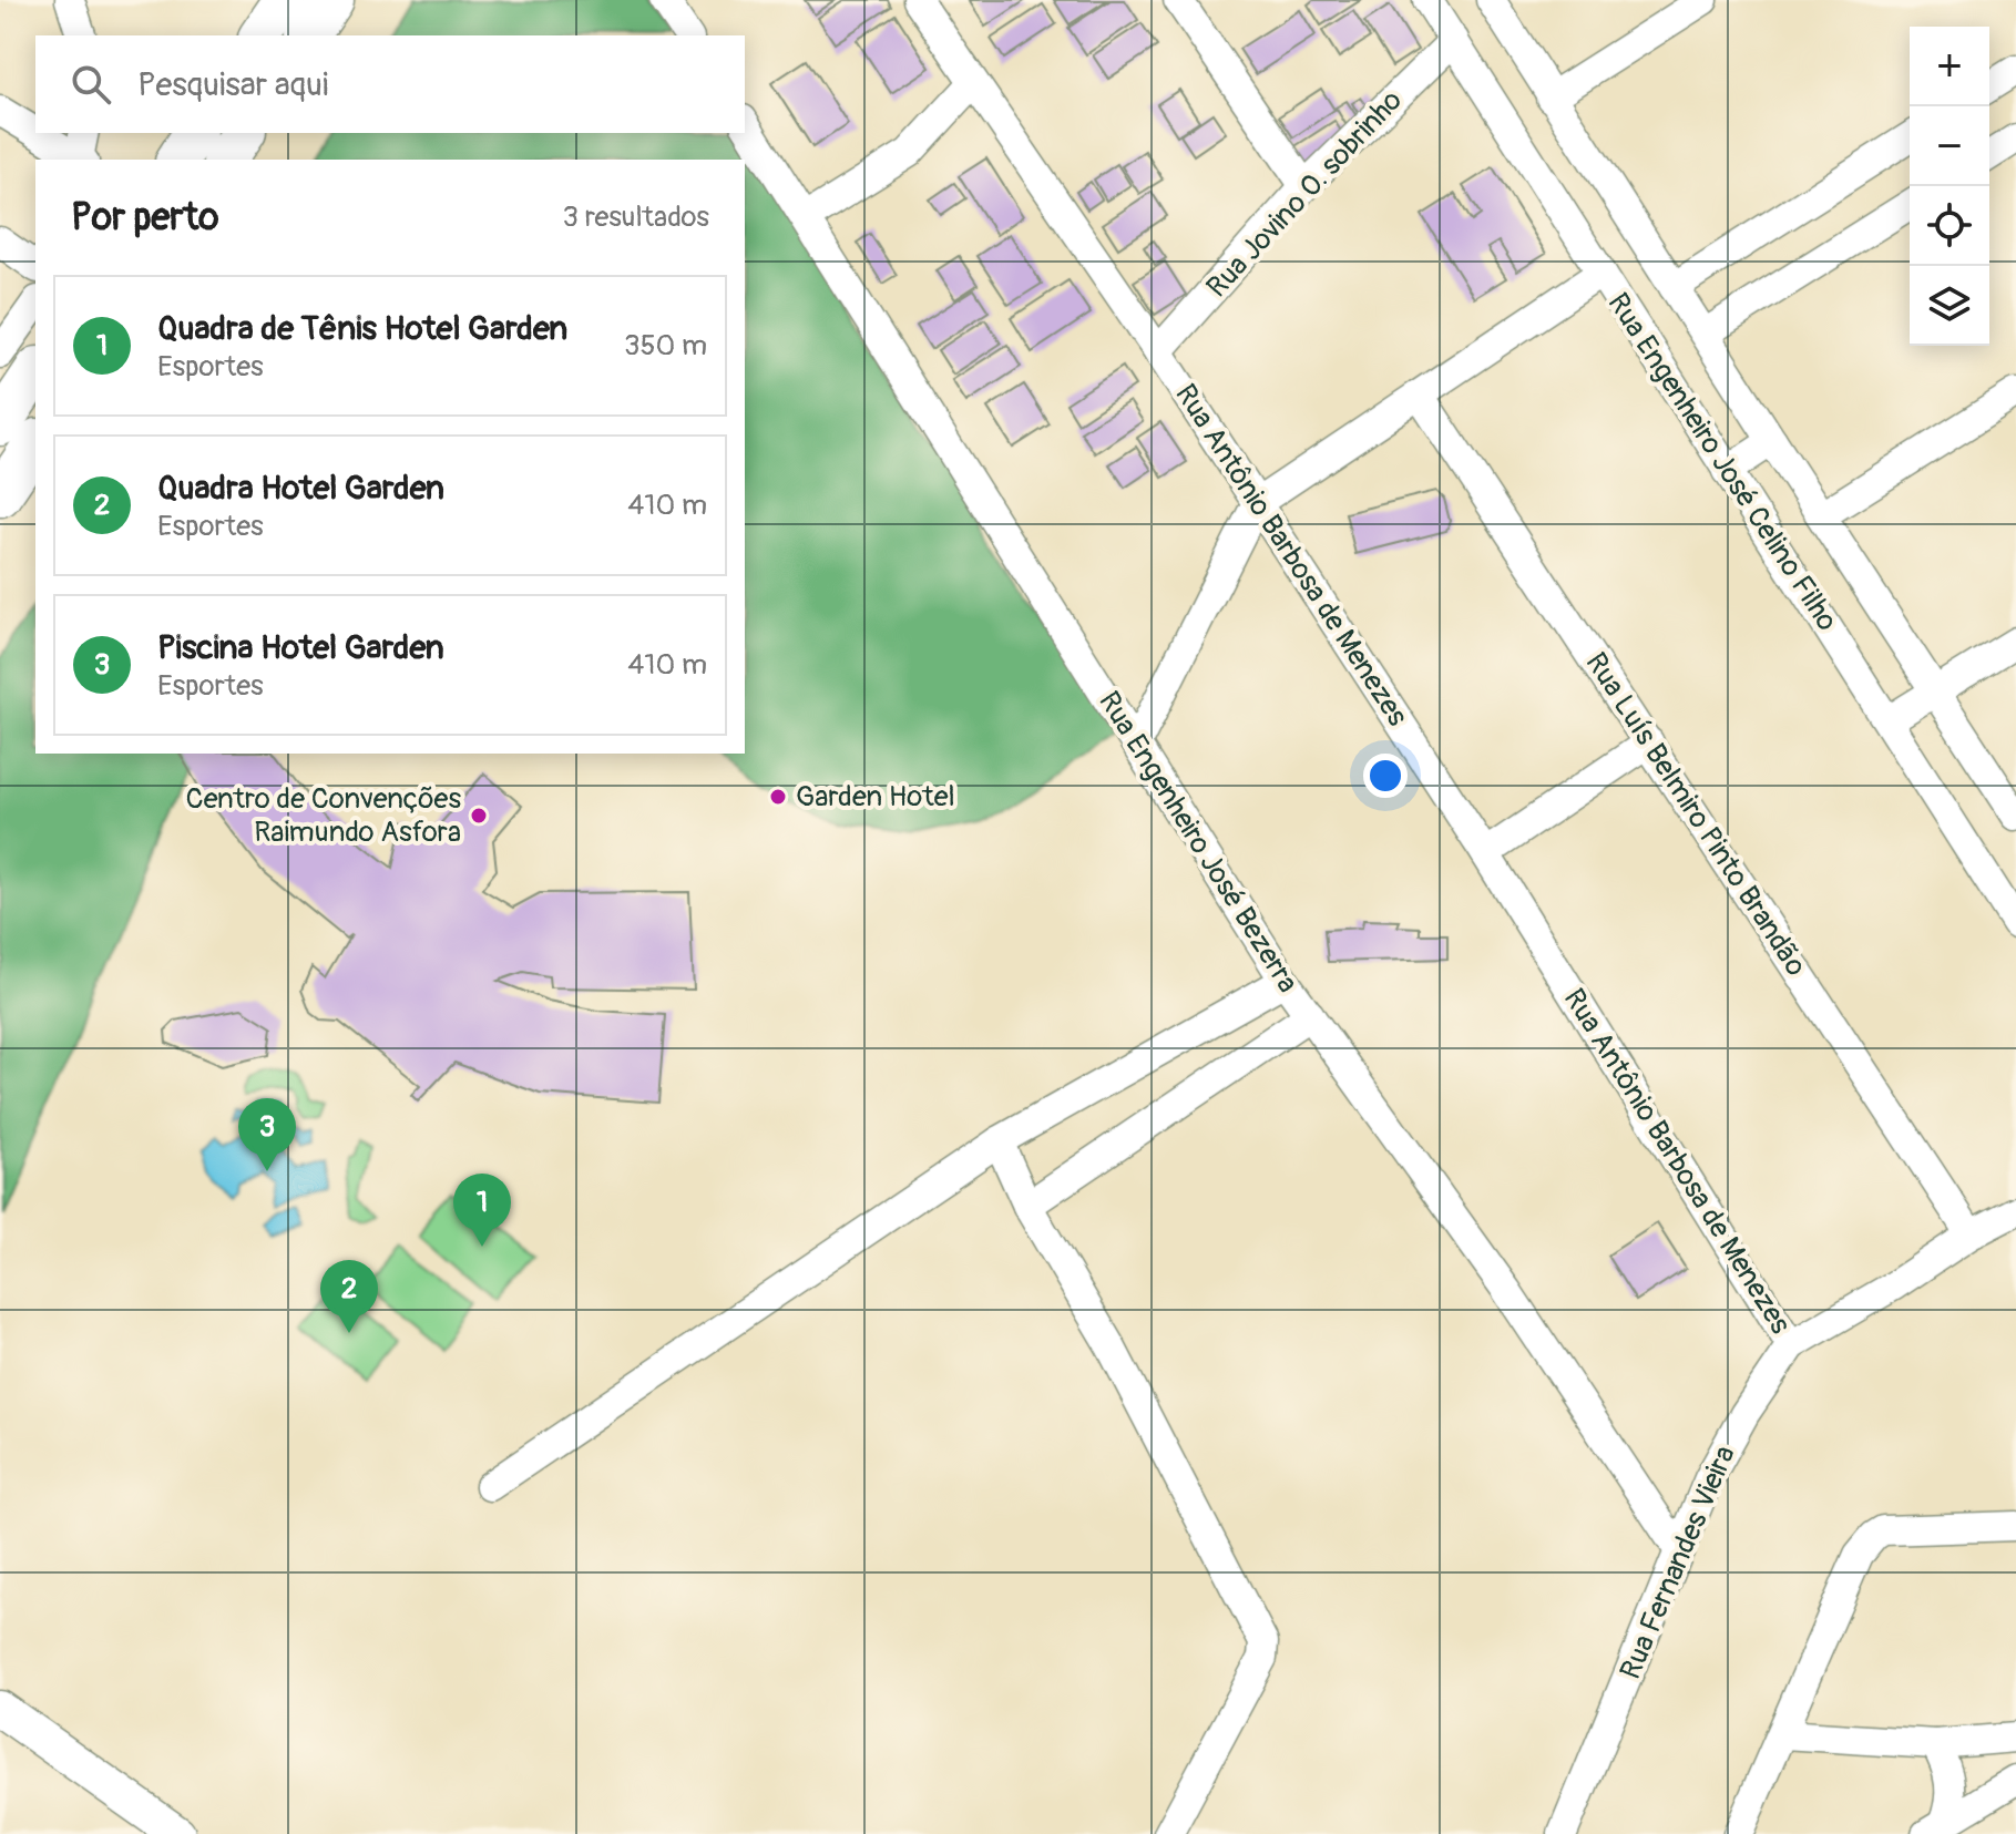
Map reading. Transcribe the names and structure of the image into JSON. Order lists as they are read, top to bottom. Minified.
{"streets":{"street":["Rua Jovino O. sobrinho","Rua Engenheiro José Celino Filho","Rua Antônio Barbosa de Menezes","Rua Luís Belmiro Pinto Brandão","Rua Engenheiro José Bezerra","Rua Fernandes Vieira"]},"crossings":[["Rua Jovino O. sobrinho","Rua Engenheiro José Celino Filho"],["Rua Jovino O. sobrinho","Rua Antônio Barbosa de Menezes"],["Rua Antônio Barbosa de Menezes","Rua Fernandes Vieira"],["Rua Luís Belmiro Pinto Brandão","Rua Fernandes Vieira"],["Rua Engenheiro José Bezerra","Rua Fernandes Vieira"]],"places":["Garden Hotel","Centro de Convenções Raimundo Asfora"],"page":{"map_buttons":["+","−"],"search":"Pesquisar aqui","heading":["Por perto","3 resultados"],"list":[{"mark":"1","name":"Quadra de Tênis Hotel Garden","note":"Esportes","value":"350 m"},{"mark":"2","name":"Quadra Hotel Garden","note":"Esportes","value":"410 m"},{"mark":"3","name":"Piscina Hotel Garden","note":"Esportes","value":"410 m"}],"pins":["3","1","2"]}}
